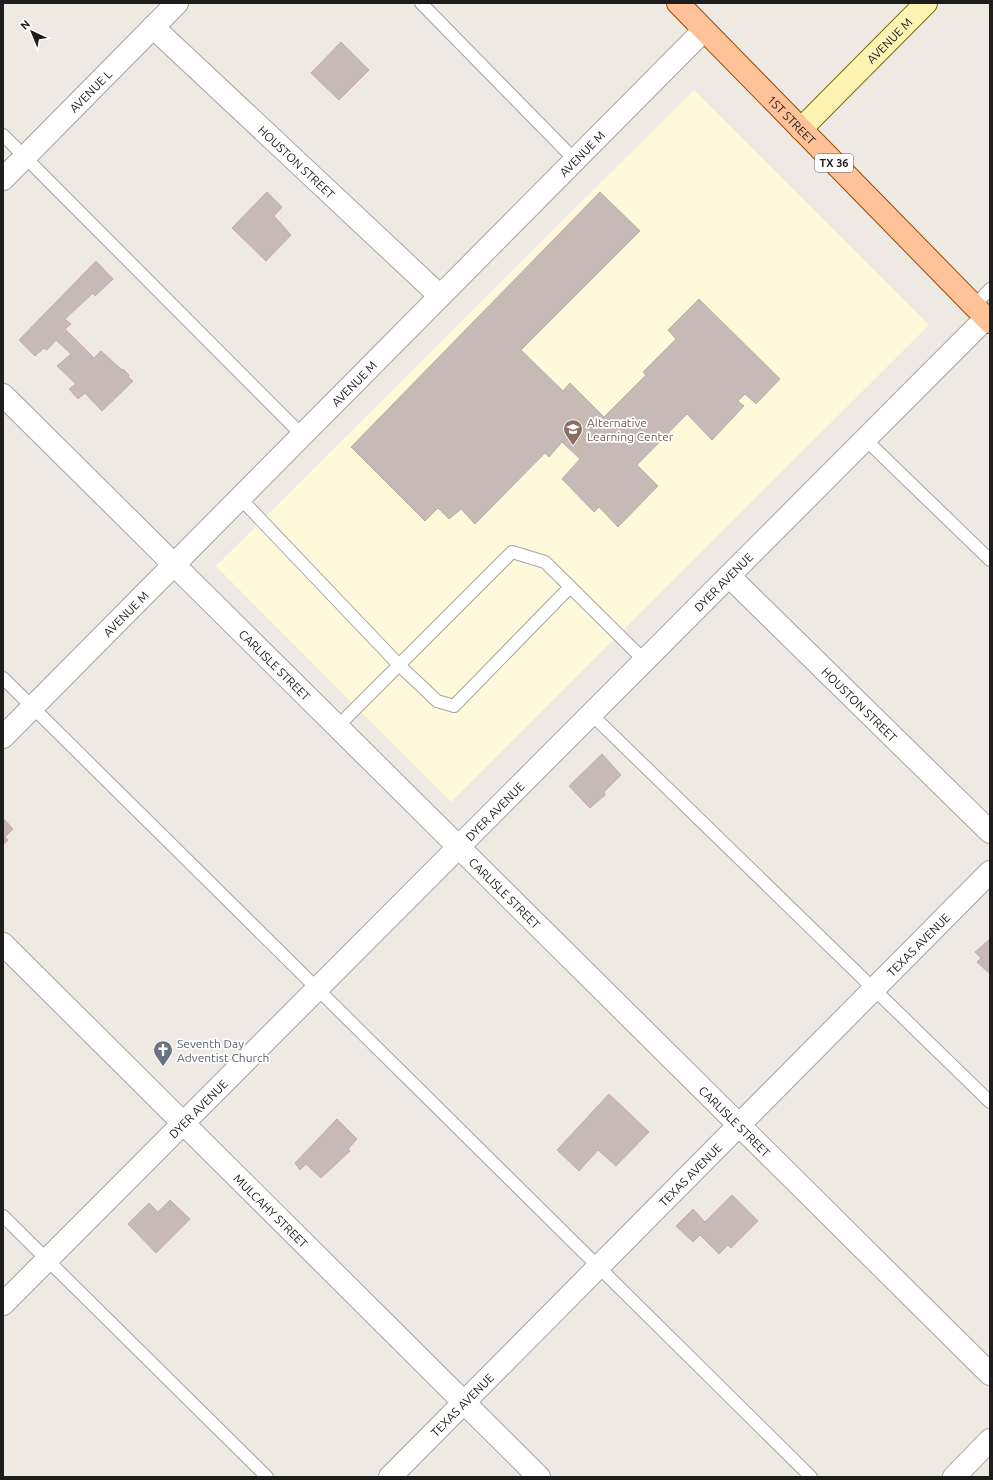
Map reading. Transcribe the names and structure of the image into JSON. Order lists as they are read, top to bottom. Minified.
{"streets":{"main road":["1ST STREET","TX 36"],"street":["AVENUE M","AVENUE L","HOUSTON STREET","DYER AVENUE","CARLISLE STREET","TEXAS AVENUE","MULCAHY STREET"]},"crossings":[["AVENUE M","1ST STREET"],["AVENUE M","HOUSTON STREET"],["AVENUE M","CARLISLE STREET"],["AVENUE L","HOUSTON STREET"],["1ST STREET","DYER AVENUE"],["HOUSTON STREET","DYER AVENUE"],["DYER AVENUE","CARLISLE STREET"],["DYER AVENUE","MULCAHY STREET"],["CARLISLE STREET","TEXAS AVENUE"],["TEXAS AVENUE","MULCAHY STREET"]],"places":{"school or university":["Alternative Learning Center"],"church":["Seventh Day Adventist Church"]},"north":"top left"}
